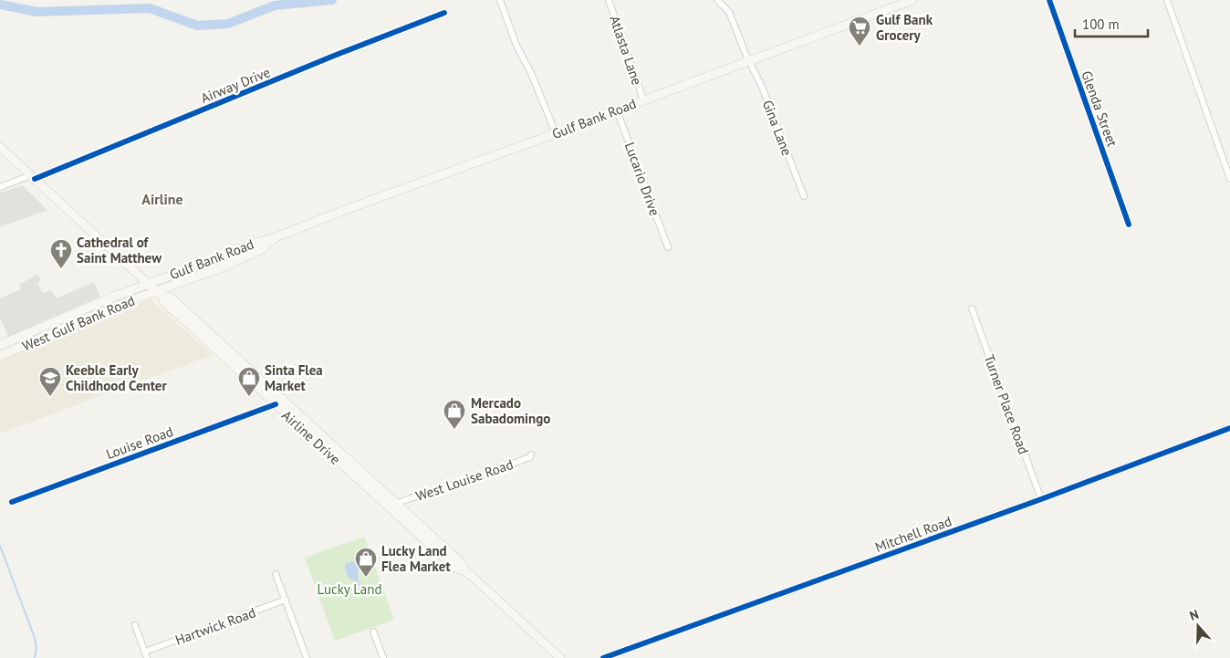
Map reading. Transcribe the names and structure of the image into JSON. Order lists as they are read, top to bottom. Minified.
{"streets":{"main road":["Gulf Bank Road","West Gulf Bank Road","Airline Drive"],"street":["Atlasta Lane","Airway Drive","Glenda Street","Gina Lane","Lucario Drive","Turner Place Road","Louise Road","West Louise Road","Mitchell Road","Hartwick Road"]},"crossings":[["Atlasta Lane","Gulf Bank Road"],["Airway Drive","Airline Drive"],["Gulf Bank Road","Gina Lane"],["Gulf Bank Road","Lucario Drive"],["Gulf Bank Road","West Gulf Bank Road"],["Gulf Bank Road","Airline Drive"],["West Gulf Bank Road","Airline Drive"],["Turner Place Road","Mitchell Road"],["Airline Drive","Louise Road"],["Airline Drive","West Louise Road"]],"districts":["Airline"],"parks":["Lucky Land"],"places":{"supermarket":["Gulf Bank Grocery"],"church":["Cathedral of Saint Matthew"],"school or university":["Keeble Early Childhood Center"],"shop":["Sinta Flea Market","Mercado Sabadomingo","Lucky Land Flea Market"]},"scale_bar":"100 m","north":"top"}
